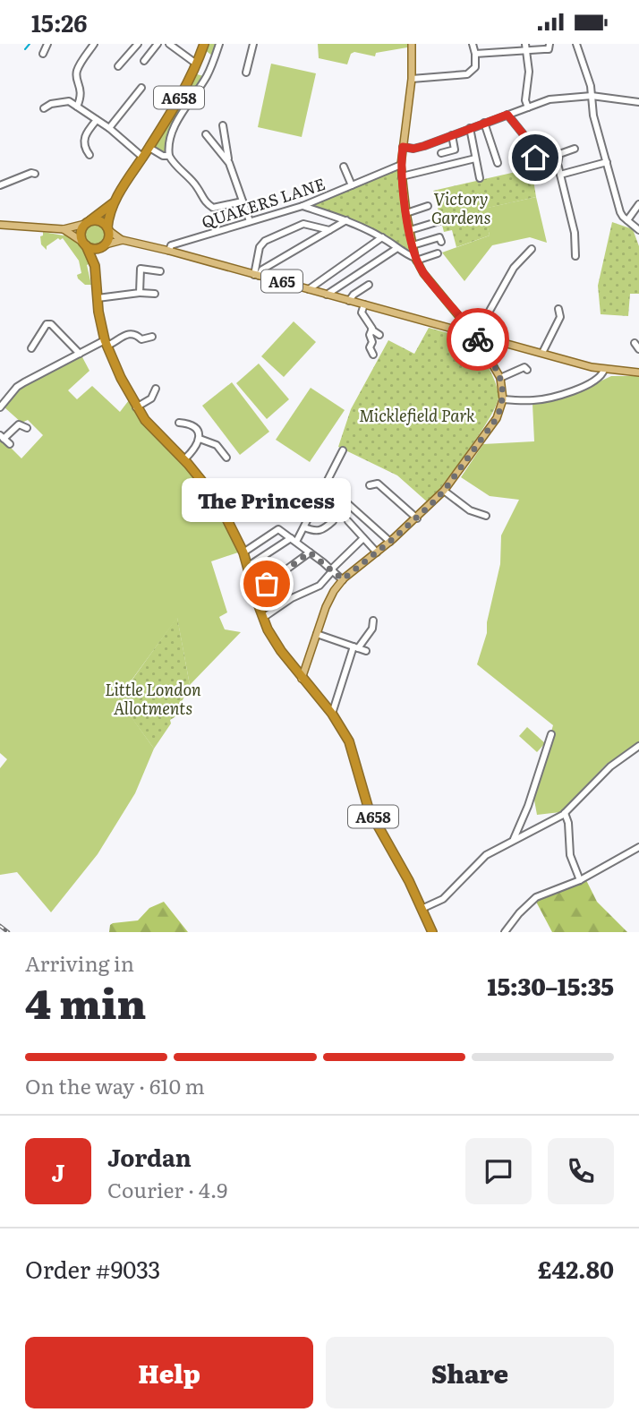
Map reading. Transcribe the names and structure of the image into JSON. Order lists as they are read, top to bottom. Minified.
{"streets":{"highway":["A658"],"main road":["A65"],"street":["QUAKERS LANE"]},"crossings":[["A658","A65"],["QUAKERS LANE","A65"]],"parks":["Victory Gardens","Micklefield Park","Little London Allotments"],"places":["The Princess"],"page":{"status":"15:26","bubble":"The Princess","heading":["4 min","Arriving in","15:30–15:35"],"panel":["Jordan","Courier · 4.9","Order #9033","£42.80"],"bar":"On the way · 610 m","round":"J","buttons":["Help","Share"]}}
